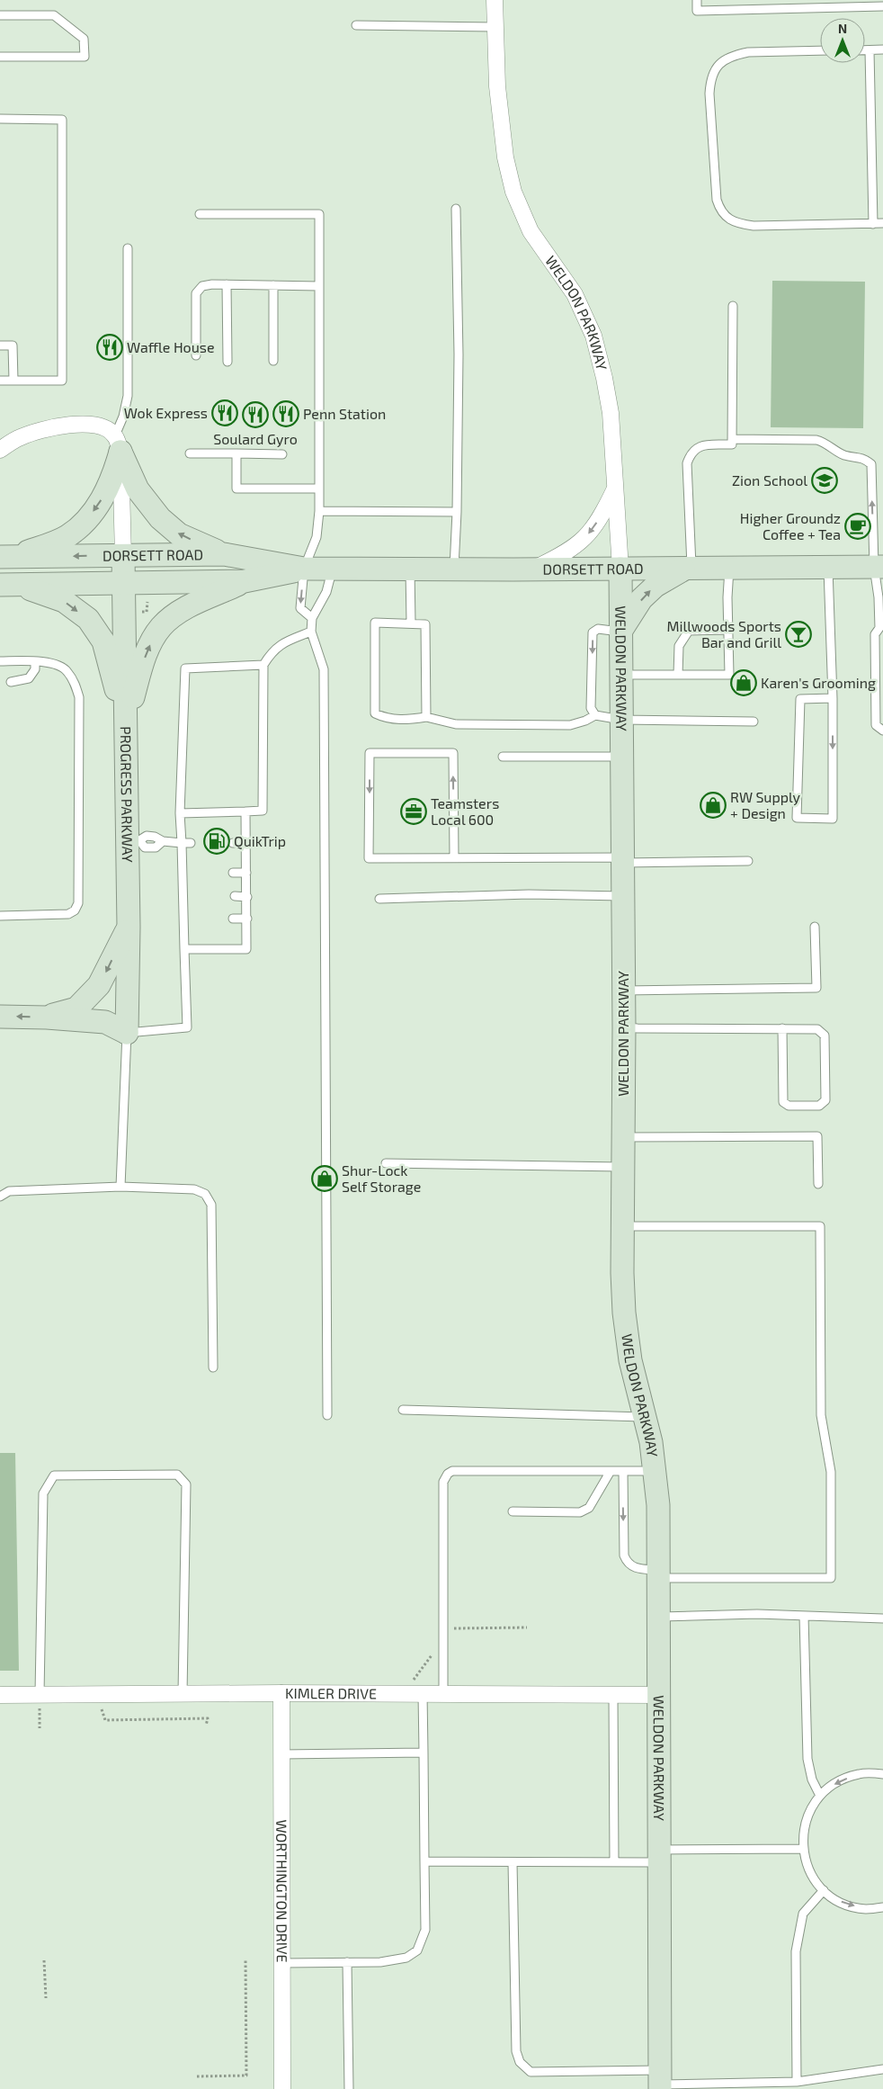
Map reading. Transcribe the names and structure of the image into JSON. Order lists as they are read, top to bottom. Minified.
{"streets":{"street":["WELDON PARKWAY","DORSETT ROAD","PROGRESS PARKWAY","KIMLER DRIVE","WORTHINGTON DRIVE"]},"crossings":[["WELDON PARKWAY","DORSETT ROAD"],["WELDON PARKWAY","KIMLER DRIVE"],["DORSETT ROAD","PROGRESS PARKWAY"],["KIMLER DRIVE","WORTHINGTON DRIVE"]],"places":{"restaurant":["Waffle House","Wok Express","Penn Station","Soulard Gyro"],"school or university":["Zion School"],"cafe":["Higher Groundz Coffee + Tea"],"bar":["Millwoods Sports Bar and Grill"],"shop":["Karen's Grooming","RW Supply + Design","Shur-Lock Self Storage"],"office":["Teamsters Local 600"],"fuel station":["QuikTrip"]},"north":"top"}
